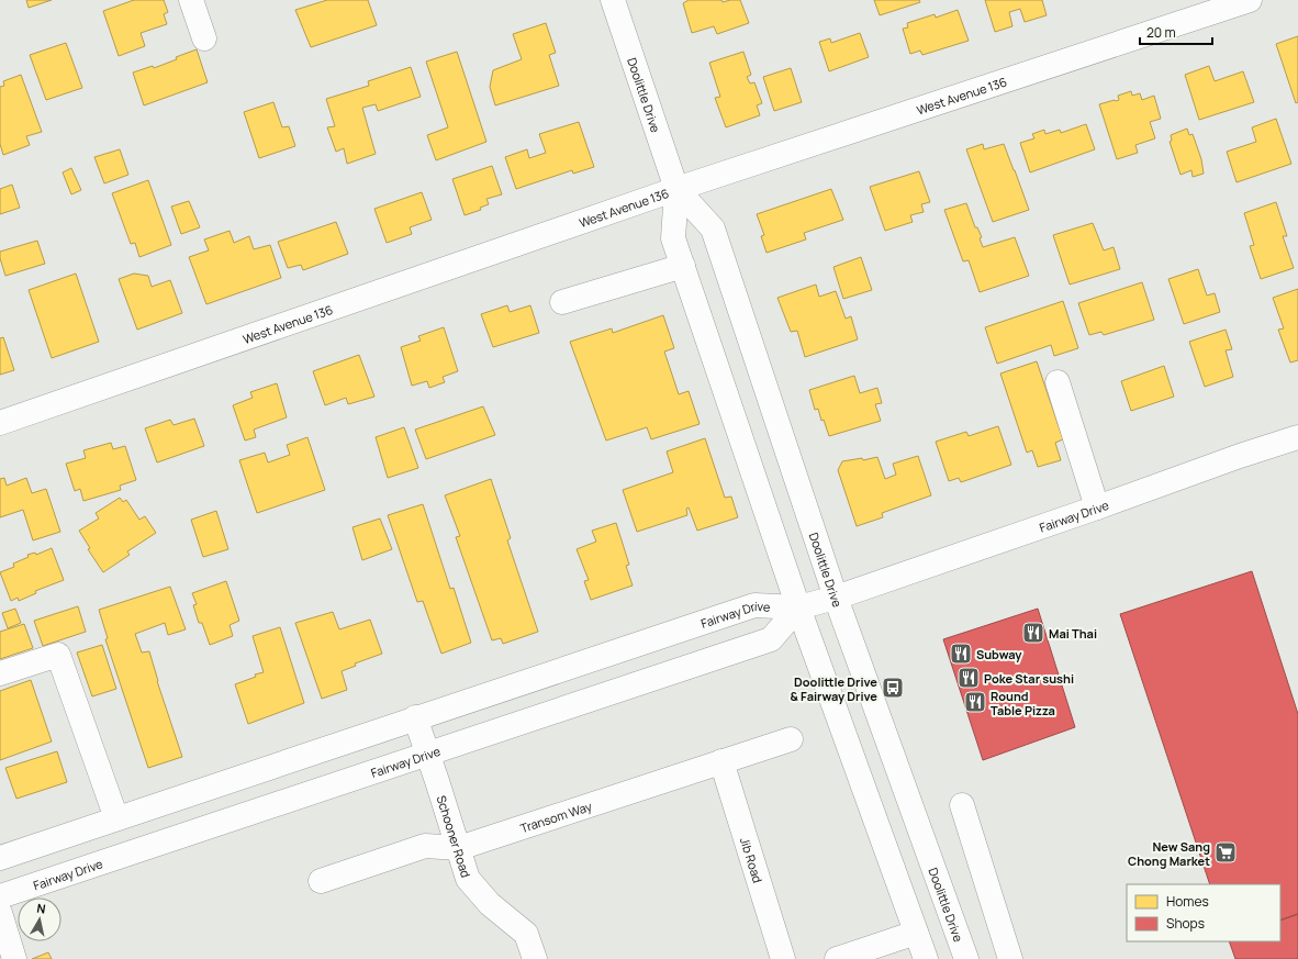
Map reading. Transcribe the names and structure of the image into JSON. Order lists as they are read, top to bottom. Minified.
{"streets":{"street":["Doolittle Drive","West Avenue 136","Fairway Drive","Transom Way","Schooner Road","Jib Road"]},"crossings":[["Doolittle Drive","West Avenue 136"],["Doolittle Drive","Fairway Drive"],["Fairway Drive","Schooner Road"],["Transom Way","Schooner Road"],["Transom Way","Jib Road"]],"places":{"restaurant":["Mai Thai","Subway","Poke Star sushi","Round Table Pizza"],"bus stop":["Doolittle Drive & Fairway Drive"],"supermarket":["New Sang Chong Market"]},"legend":["Homes","Shops"],"scale_bar":"20 m","north":"top"}
